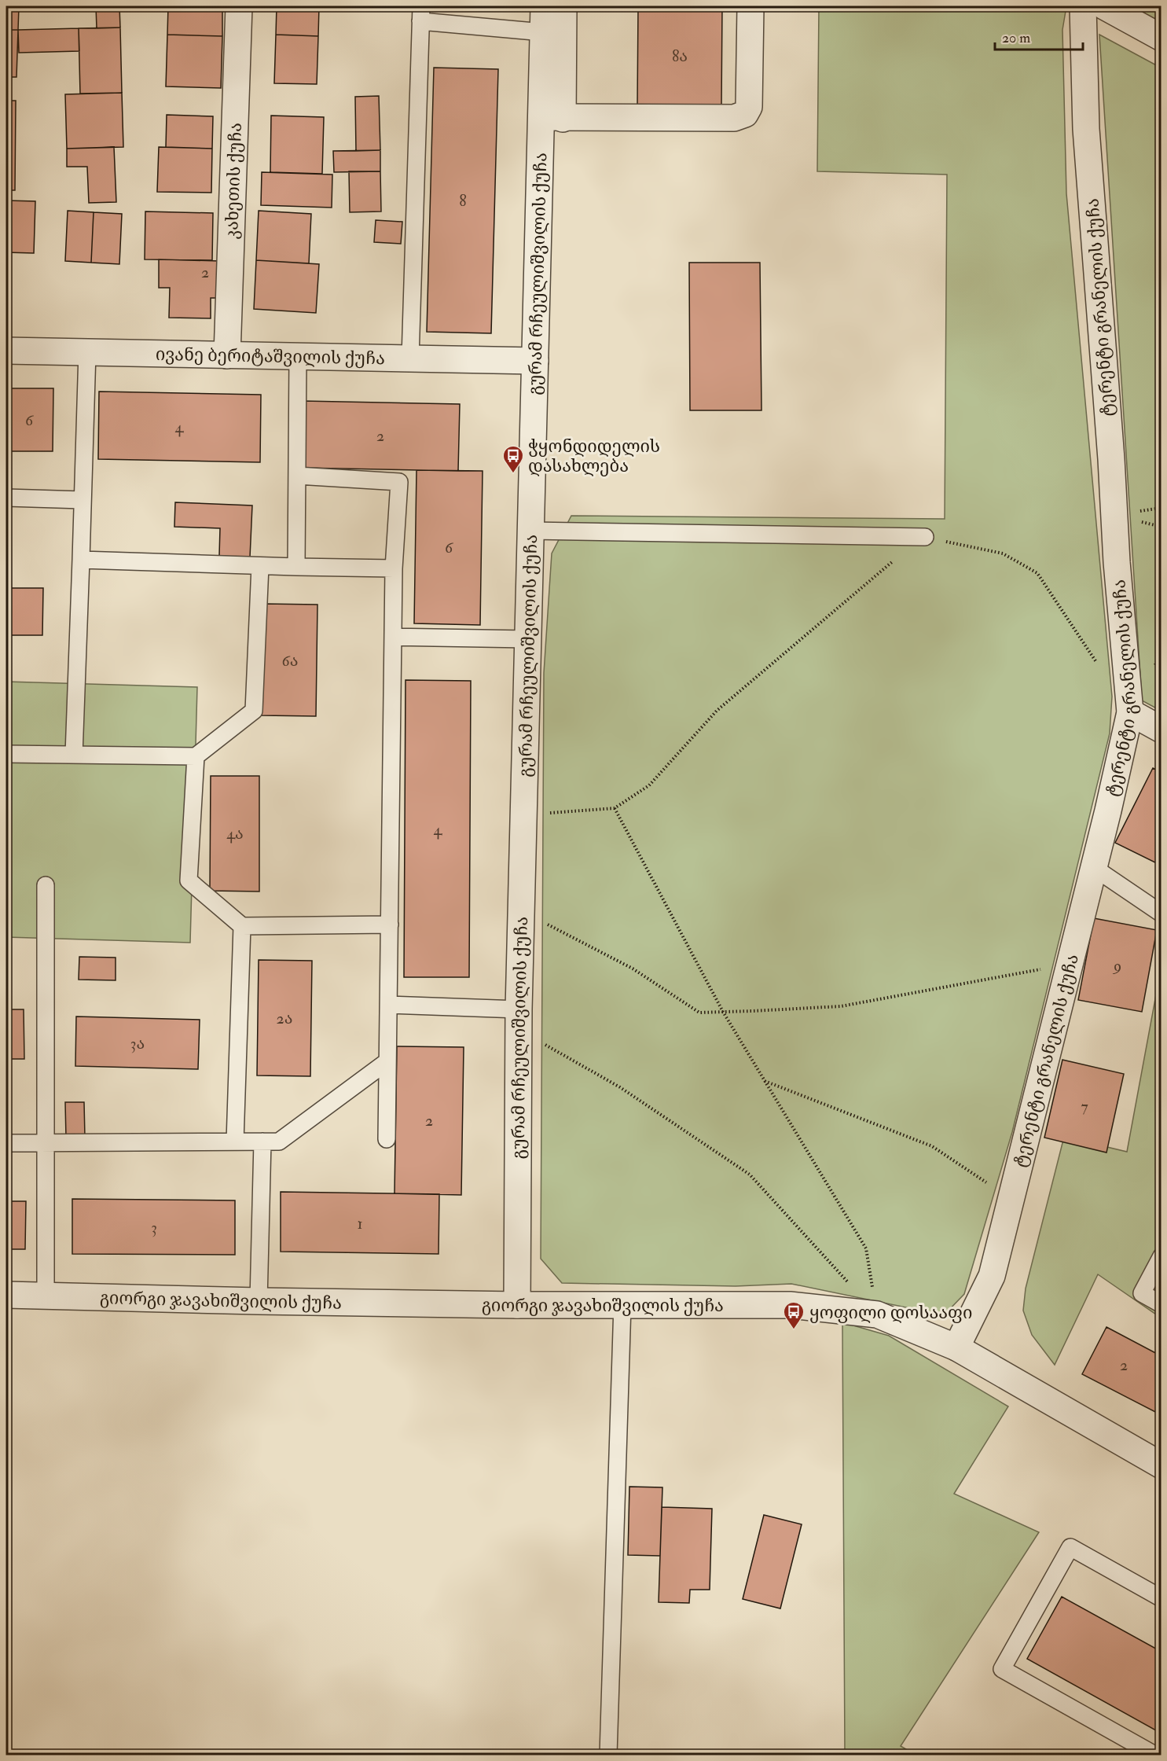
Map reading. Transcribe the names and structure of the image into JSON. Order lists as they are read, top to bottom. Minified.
{"streets":{"street":["კახეთის ქუჩა","გურამ რჩეულიშვილის ქუჩა","ტერენტი გრანელის ქუჩა","ივანე ბერიტაშვილის ქუჩა","გიორგი ჯავახიშვილის ქუჩა"]},"crossings":[["კახეთის ქუჩა","ივანე ბერიტაშვილის ქუჩა"],["გურამ რჩეულიშვილის ქუჩა","ივანე ბერიტაშვილის ქუჩა"],["გურამ რჩეულიშვილის ქუჩა","გიორგი ჯავახიშვილის ქუჩა"],["ტერენტი გრანელის ქუჩა","გიორგი ჯავახიშვილის ქუჩა"]],"places":{"bus stop":["ჭყონდიდელის დასახლება","ყოფილი დოსააფი"]},"house_numbers":["8ა","8","2","6","4","2","6","6ა","4","4ა","9","2ა","3ა","7","2","1","3","2"],"scale_bar":"20 m"}
